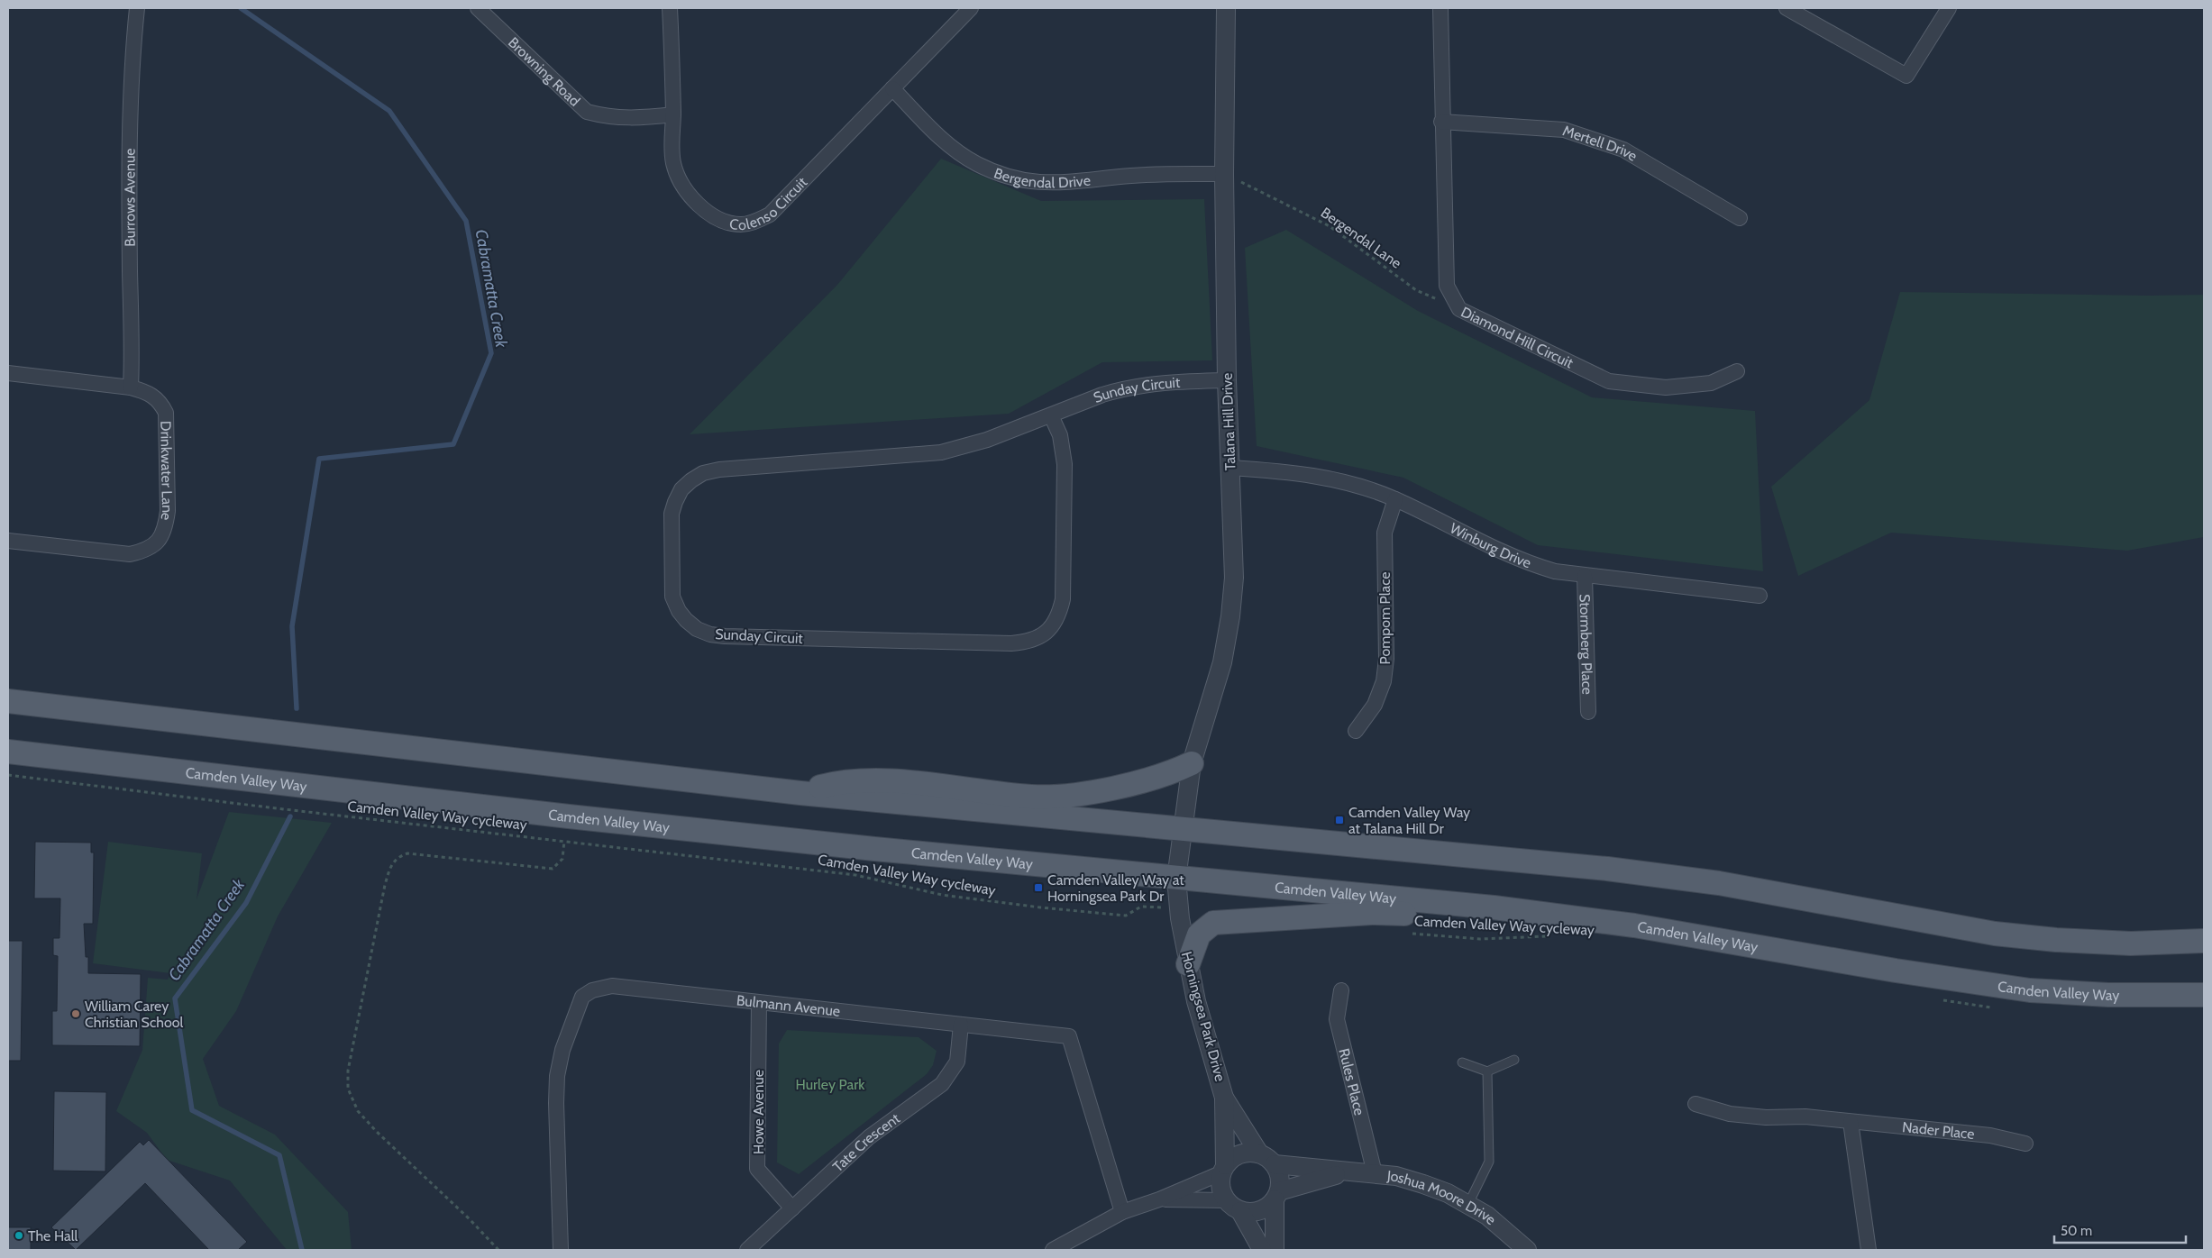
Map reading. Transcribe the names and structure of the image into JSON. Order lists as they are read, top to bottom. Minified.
{"streets":{"main road":["Camden Valley Way"],"street":["Browning Road","Mertell Drive","Bergendal Drive","Burrows Avenue","Colenso Circuit","Diamond Hill Circuit","Sunday Circuit","Talana Hill Drive","Drinkwater Lane","Winburg Drive","Pompom Place","Stormberg Place","Bulmann Avenue","Horningsea Park Drive","Rules Place","Howe Avenue","Nader Place","Tate Crescent","Joshua Moore Drive"],"path":["Bergendal Lane","Camden Valley Way cycleway"]},"crossings":[["Browning Road","Colenso Circuit"],["Mertell Drive","Diamond Hill Circuit"],["Bergendal Drive","Colenso Circuit"],["Bergendal Drive","Bergendal Lane"],["Bergendal Drive","Talana Hill Drive"],["Burrows Avenue","Drinkwater Lane"],["Bergendal Lane","Diamond Hill Circuit"],["Bergendal Lane","Talana Hill Drive"],["Sunday Circuit","Talana Hill Drive"],["Talana Hill Drive","Winburg Drive"],["Talana Hill Drive","Horningsea Park Drive"],["Winburg Drive","Pompom Place"],["Winburg Drive","Stormberg Place"],["Camden Valley Way","Horningsea Park Drive"],["Bulmann Avenue","Howe Avenue"],["Bulmann Avenue","Tate Crescent"],["Horningsea Park Drive","Joshua Moore Drive"],["Rules Place","Joshua Moore Drive"],["Howe Avenue","Tate Crescent"]],"water":["Cabramatta Creek"],"parks":["Hurley Park"],"places":{"transit":["Camden Valley Way at Talana Hill Dr","Camden Valley Way at Horningsea Park Dr"],"other":["William Carey Christian School","The Hall"]},"scale_bar":"50 m"}
